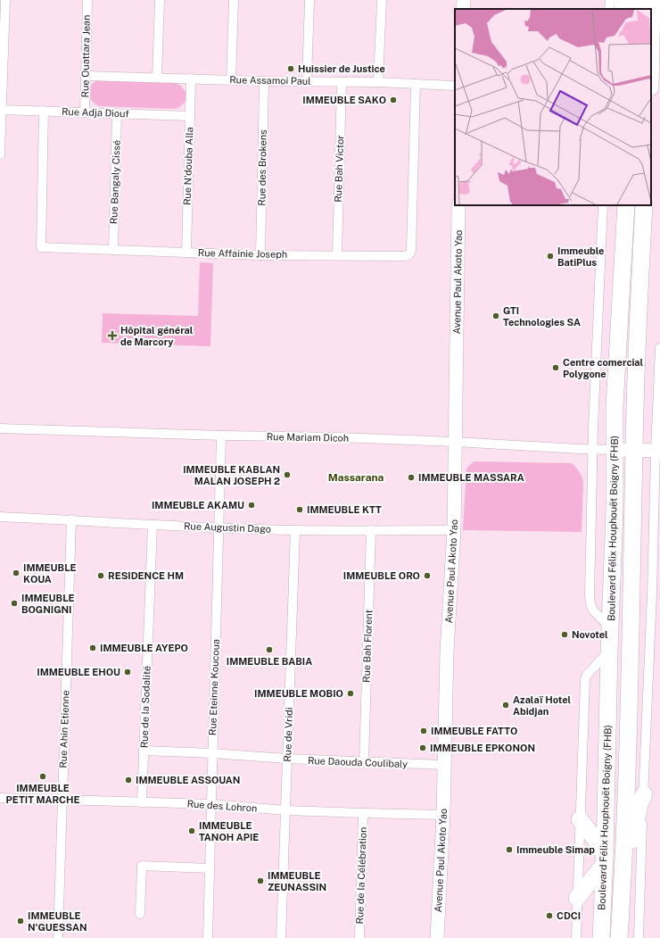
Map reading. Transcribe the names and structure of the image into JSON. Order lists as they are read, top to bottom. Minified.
{"streets":{"highway":["Boulevard Félix Houphouët Boigny (FHB)"],"street":["Rue Ouattara Jean","Rue Assamoi Paul","Rue Adja Diouf","Rue N'douba Alla","Rue des Brokens","Rue Bah Victor","Rue Bangaly Cissé","Rue Affainie Joseph","Avenue Paul Akoto Yao","Rue Mariam Dicoh","Rue Augustin Dago","Rue Bah Florent","Rue Eteinne Koucoua","Rue de la Sodalité","Rue Ahin Etienne","Rue de Vridi","Rue Daouda Coulibaly","Rue des Lohron","Rue de la Célébration"]},"crossings":[["Rue Ouattara Jean","Rue Assamoi Paul"],["Rue Ouattara Jean","Rue Adja Diouf"],["Rue Assamoi Paul","Rue N'douba Alla"],["Rue Assamoi Paul","Rue des Brokens"],["Rue Assamoi Paul","Rue Bah Victor"],["Rue Assamoi Paul","Rue Affainie Joseph"],["Rue Adja Diouf","Rue N'douba Alla"],["Rue Adja Diouf","Rue Bangaly Cissé"],["Rue Adja Diouf","Rue Affainie Joseph"],["Rue N'douba Alla","Rue Affainie Joseph"],["Rue des Brokens","Rue Affainie Joseph"],["Rue Bah Victor","Rue Affainie Joseph"],["Rue Bangaly Cissé","Rue Affainie Joseph"],["Avenue Paul Akoto Yao","Rue Mariam Dicoh"],["Avenue Paul Akoto Yao","Rue Augustin Dago"],["Avenue Paul Akoto Yao","Rue Daouda Coulibaly"],["Avenue Paul Akoto Yao","Rue des Lohron"],["Rue Mariam Dicoh","Boulevard Félix Houphouët Boigny (FHB)"],["Rue Mariam Dicoh","Rue Eteinne Koucoua"],["Rue Augustin Dago","Rue Bah Florent"],["Rue Augustin Dago","Rue Eteinne Koucoua"],["Rue Augustin Dago","Rue de la Sodalité"],["Rue Augustin Dago","Rue Ahin Etienne"],["Rue Augustin Dago","Rue de Vridi"],["Rue Bah Florent","Rue Daouda Coulibaly"],["Rue Eteinne Koucoua","Rue Daouda Coulibaly"],["Rue Eteinne Koucoua","Rue des Lohron"],["Rue de la Sodalité","Rue Daouda Coulibaly"],["Rue de la Sodalité","Rue des Lohron"],["Rue Ahin Etienne","Rue des Lohron"],["Rue de Vridi","Rue Daouda Coulibaly"],["Rue de Vridi","Rue des Lohron"],["Rue des Lohron","Rue de la Célébration"]],"districts":["Massarana"],"places":{"other":["Huissier de Justice","IMMEUBLE SAKO","Immeuble BatiPlus","GTI Technologies SA","Centre comercial Polygone","IMMEUBLE KABLAN MALAN JOSEPH 2","IMMEUBLE MASSARA","IMMEUBLE AKAMU","IMMEUBLE KTT","IMMEUBLE KOUA","RESIDENCE HM","IMMEUBLE ORO","IMMEUBLE BOGNIGNI","Novotel","IMMEUBLE AYEPO","IMMEUBLE BABIA","IMMEUBLE EHOU","IMMEUBLE MOBIO","Azalaï Hotel Abidjan","IMMEUBLE FATTO","IMMEUBLE EPKONON","IMMEUBLE PETIT MARCHE","IMMEUBLE ASSOUAN","IMMEUBLE TANOH APIE","Immeuble Simap","IMMEUBLE ZEUNASSIN","CDCI","IMMEUBLE N'GUESSAN"],"health":["Hôpital général de Marcory"]}}
